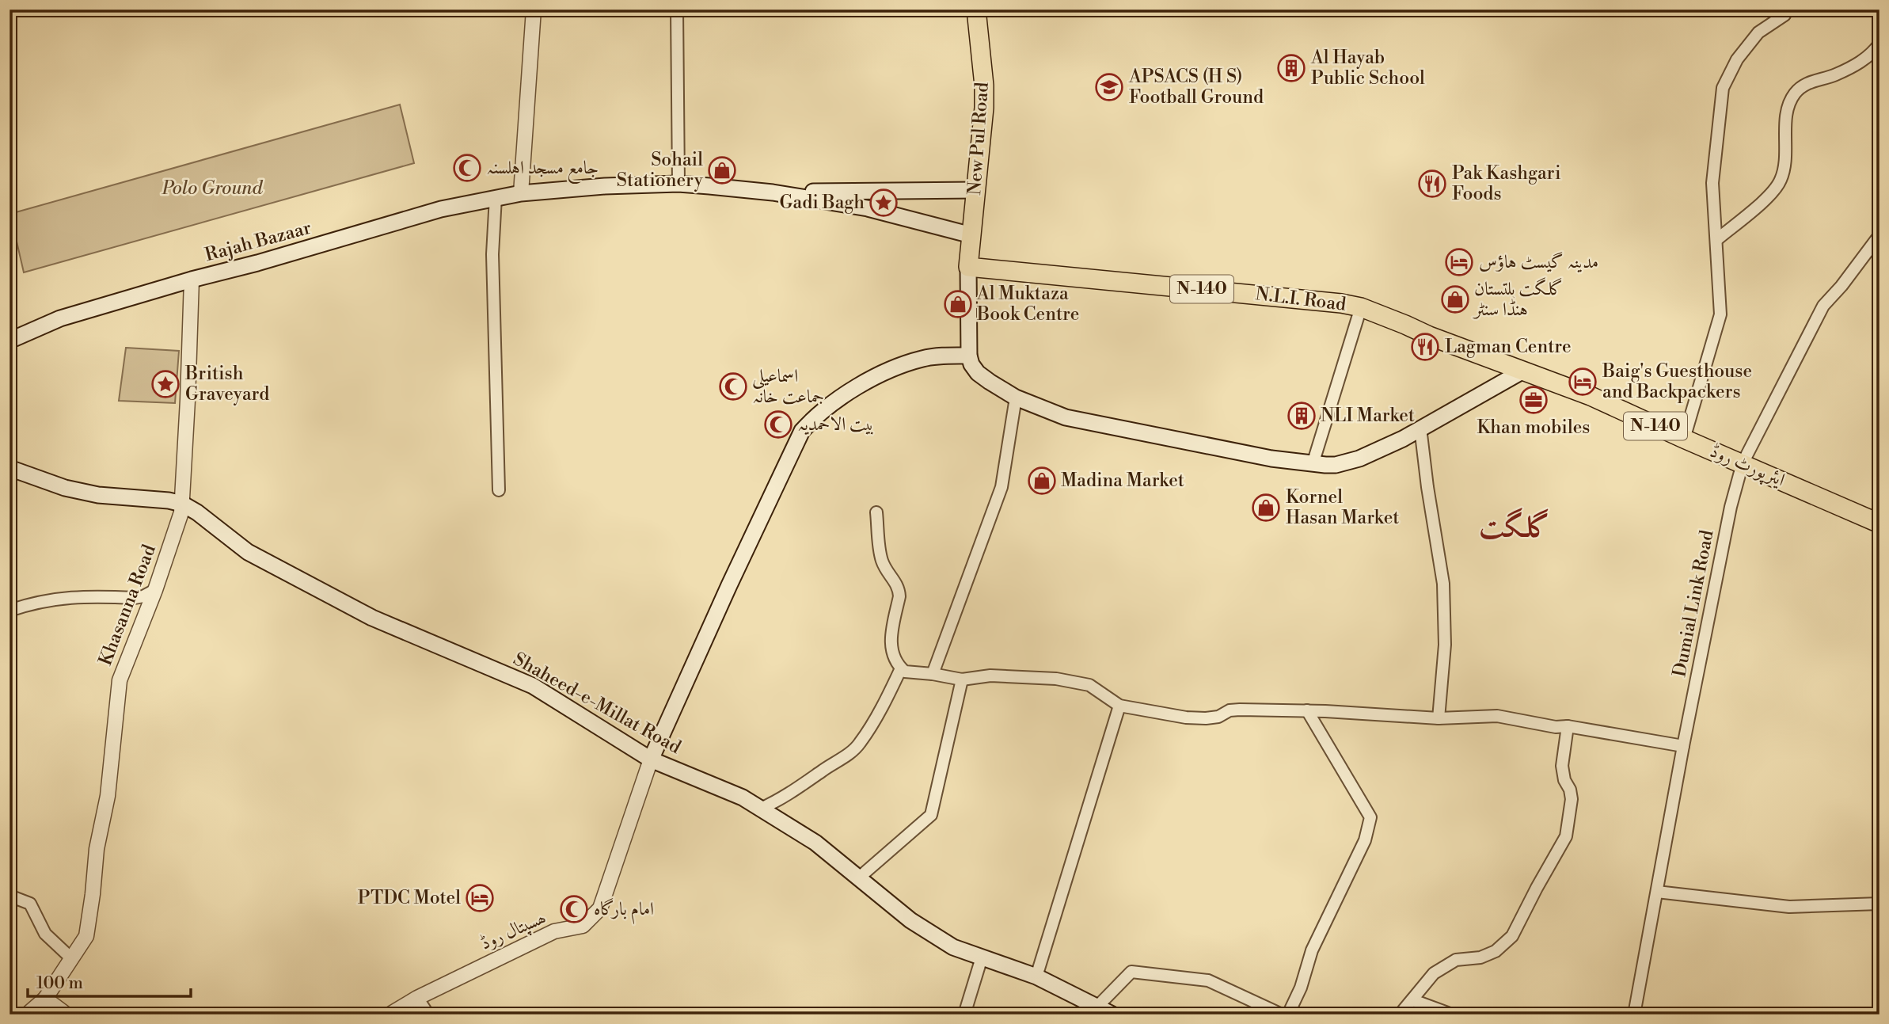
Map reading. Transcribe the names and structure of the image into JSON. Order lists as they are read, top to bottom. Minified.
{"streets":{"highway":["New Pul Road","N-140","N.L.I. Road","ایئرپورٹ روڈ"],"main road":["Rajah Bazaar","Shaheed-e-Millat Road"],"street":["Dumial Link Road","Khasanna Road","ھسپتال روڈ"]},"crossings":[["New Pul Road","N.L.I. Road"],["Rajah Bazaar","Khasanna Road"],["N.L.I. Road","ایئرپورٹ روڈ"],["ایئرپورٹ روڈ","Dumial Link Road"],["Khasanna Road","Shaheed-e-Millat Road"],["Shaheed-e-Millat Road","ھسپتال روڈ"]],"districts":["گلگت"],"parks":["Polo Ground"],"places":{"building":["Al Hayab Public School","NLI Market"],"school or university":["APSACS (H S) Football Ground"],"mosque":["جامع مسجد اہلسنہ","اسماعیلی جماعت خانہ","بیت الاحمدیہ","امام بارگاہ"],"shop":["Sohail Stationery","گلگت بلتستان ہنڈا سنٹر","Al Muktaza Book Centre","Madina Market","Kornel Hasan Market"],"restaurant":["Pak Kashgari Foods","Lagman Centre"],"place":["Gadi Bagh","British Graveyard"],"hotel":["مدینہ گیسٹ ہاؤس","Baig's Guesthouse and Backpackers","PTDC Motel"],"office":["Khan mobiles"]},"scale_bar":"100 m"}
